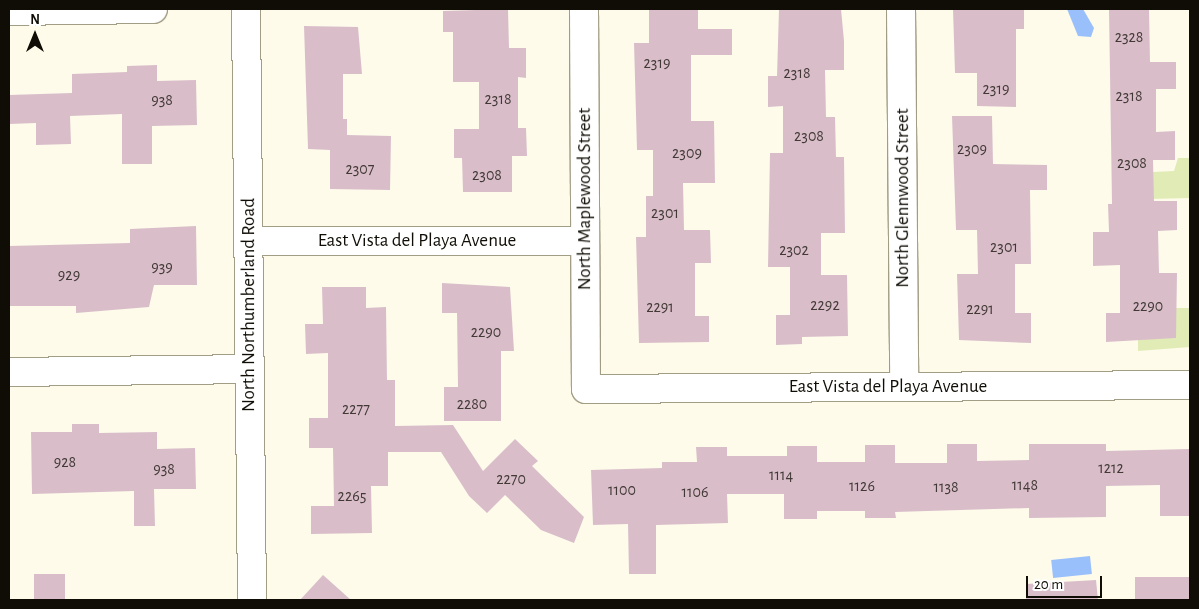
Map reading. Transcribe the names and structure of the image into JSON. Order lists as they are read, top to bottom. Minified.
{"streets":{"street":["North Glennwood Street","North Maplewood Street","East Vista del Playa Avenue","North Northumberland Road"]},"crossings":[["North Glennwood Street","East Vista del Playa Avenue"],["North Maplewood Street","East Vista del Playa Avenue"],["East Vista del Playa Avenue","North Northumberland Road"]],"house_numbers":["2328","2319","2318","2319","2318","2318","938","2308","2309","2309","2308","2307","2308","2301","2301","2302","939","929","2292","2290","2291","2291","2290","2280","2277","928","1212","938","1114","2270","1148","1126","1138","1100","1106","2265"],"scale_bar":"20 m","north":"top"}
